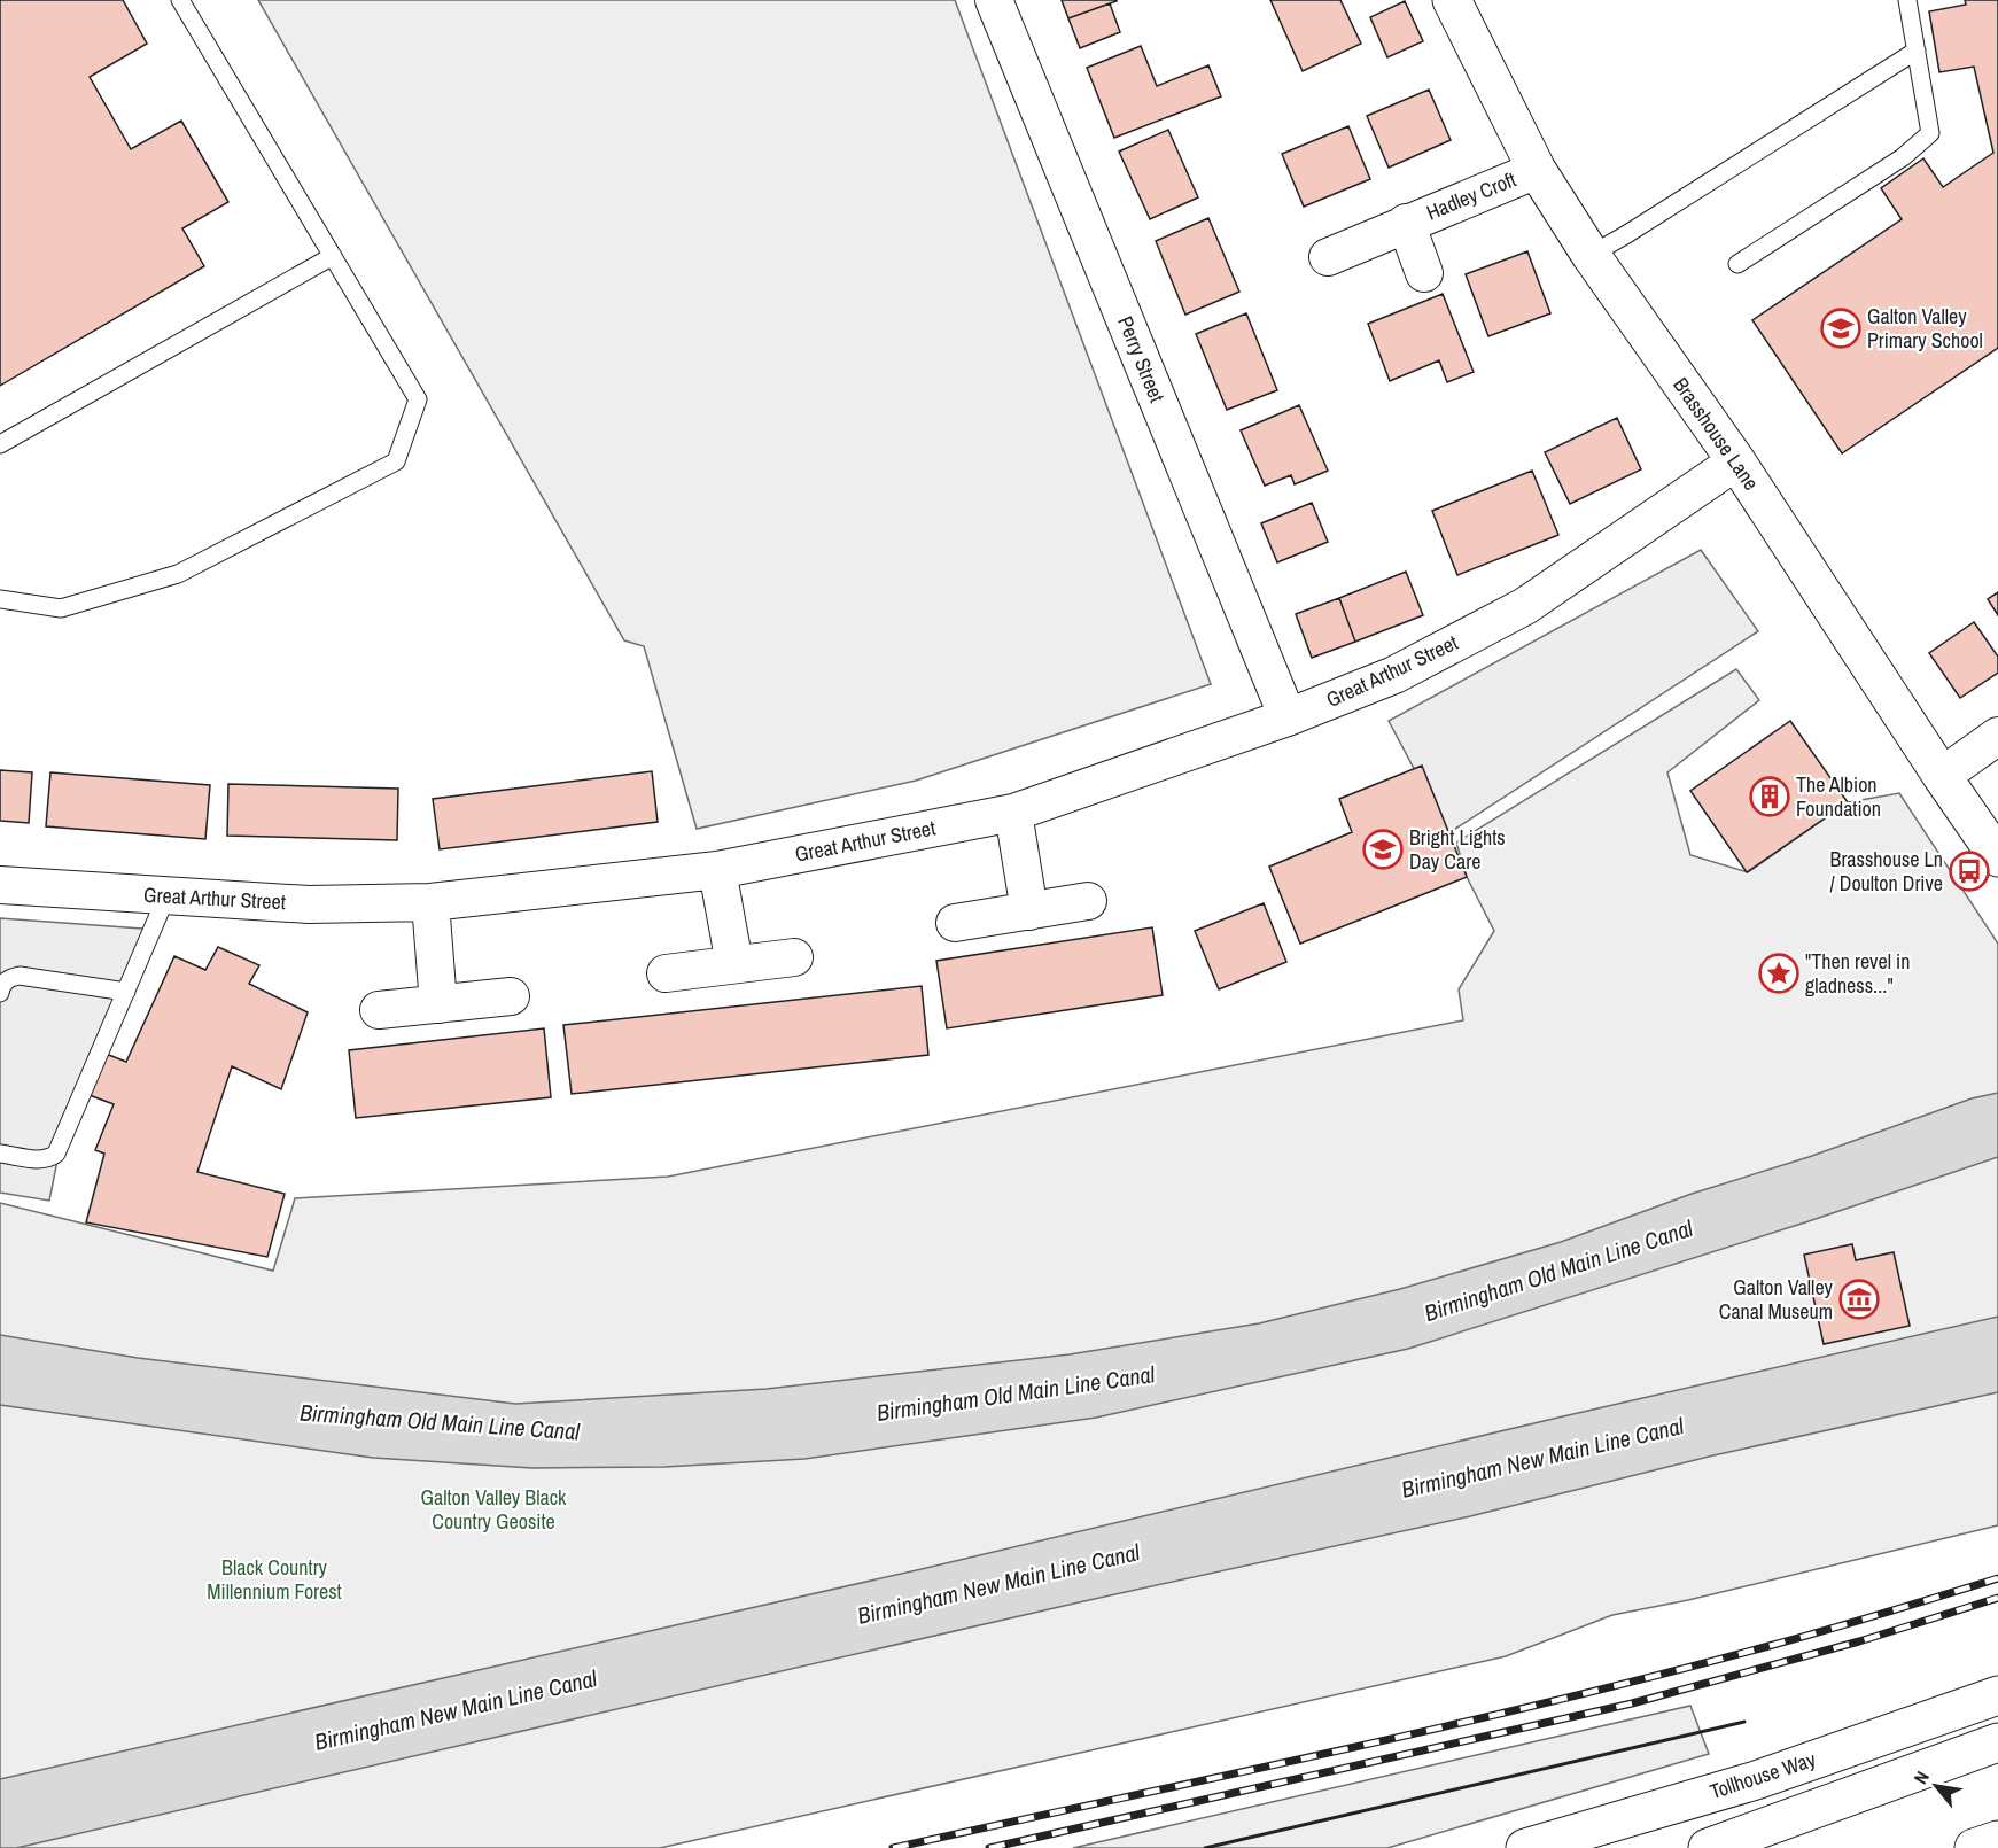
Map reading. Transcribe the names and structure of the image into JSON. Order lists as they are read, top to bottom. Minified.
{"streets":{"street":["Hadley Croft","Perry Street","Brasshouse Lane","Great Arthur Street","Tollhouse Way"]},"crossings":[["Hadley Croft","Brasshouse Lane"],["Perry Street","Great Arthur Street"],["Brasshouse Lane","Great Arthur Street"]],"water":["Birmingham Old Main Line Canal","Birmingham New Main Line Canal"],"parks":["Galton Valley Black Country Geosite","Black Country Millennium Forest"],"places":{"school or university":["Galton Valley Primary School","Bright Lights Day Care"],"building":["The Albion Foundation"],"bus stop":["Brasshouse Ln / Doulton Drive"],"place":["\"Then revel in gladness...\""],"museum":["Galton Valley Canal Museum"]},"north":"top left"}
